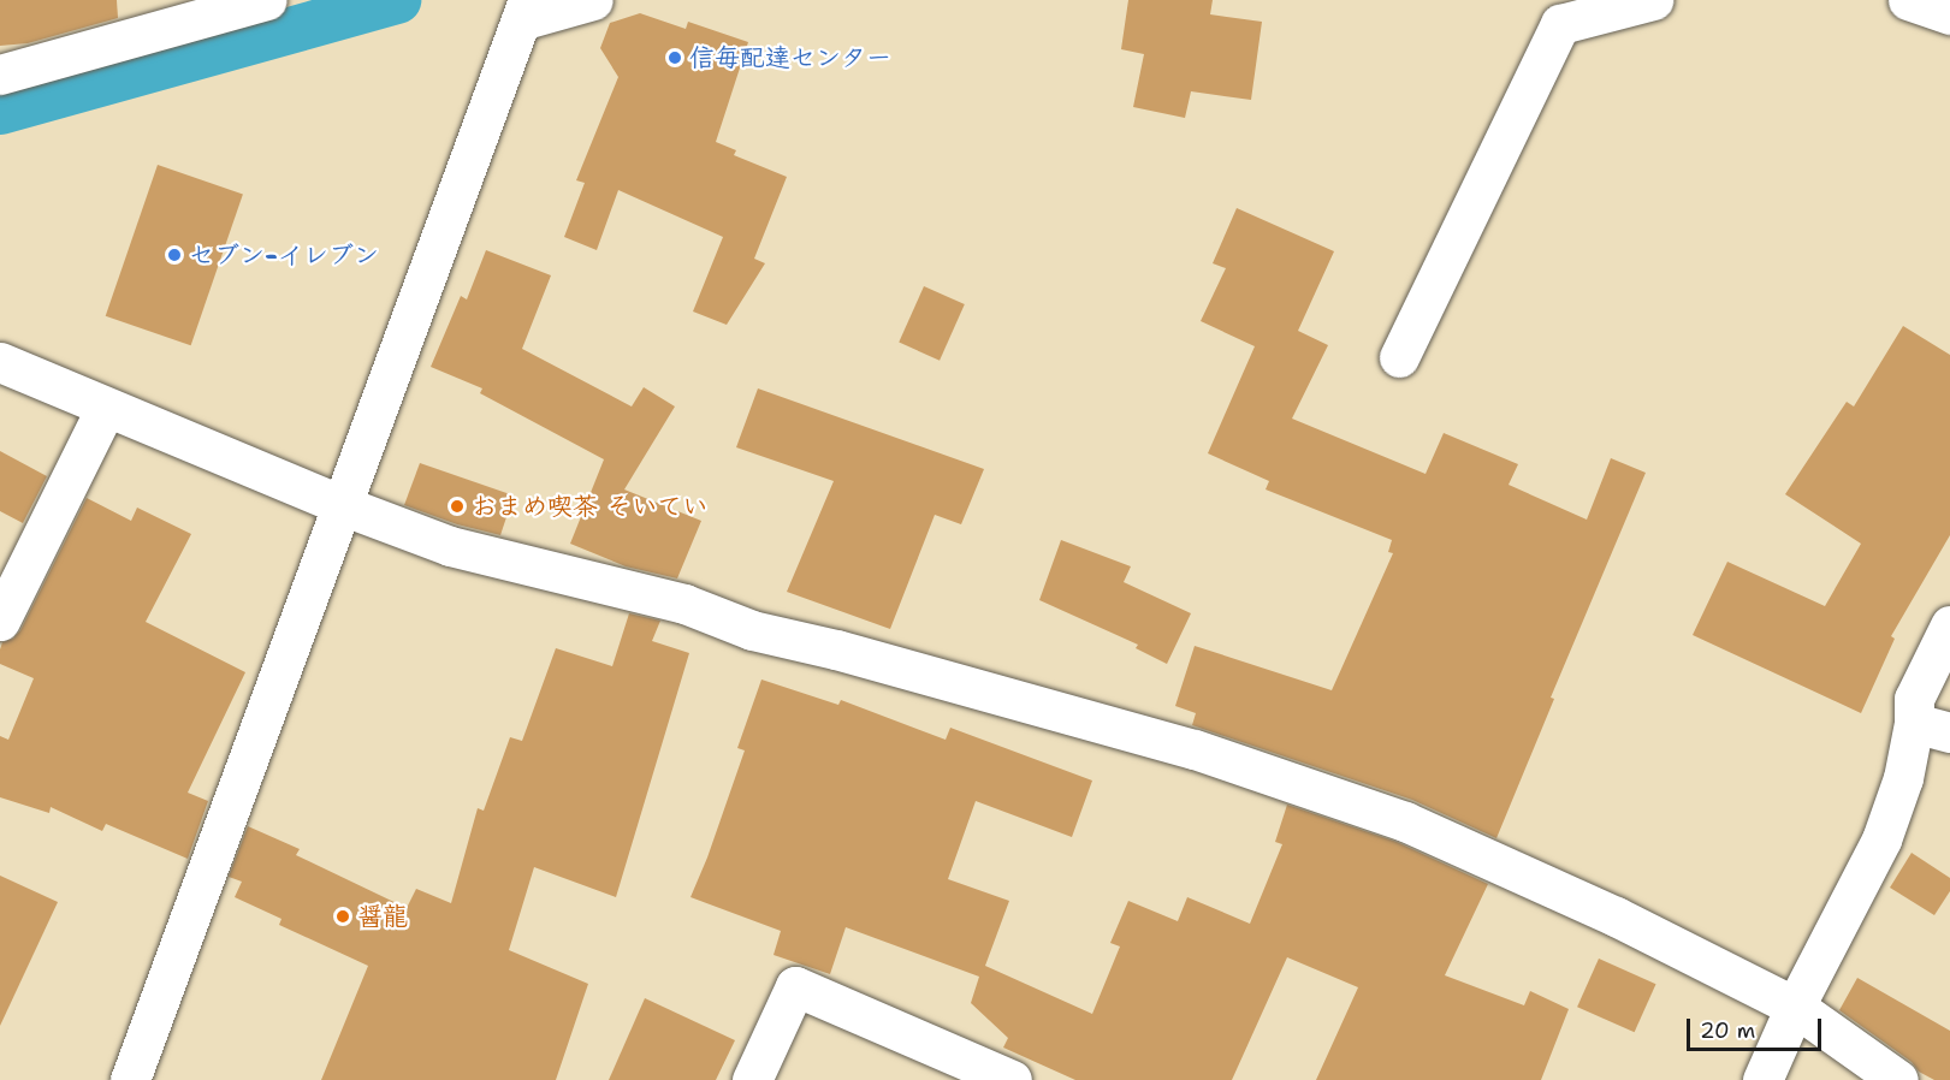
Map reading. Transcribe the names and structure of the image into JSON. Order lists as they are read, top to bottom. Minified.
{"places":["信毎配達センター","セブン-イレブン","おまめ喫茶 そいてい","醤龍"],"scale_bar":"20 m"}
